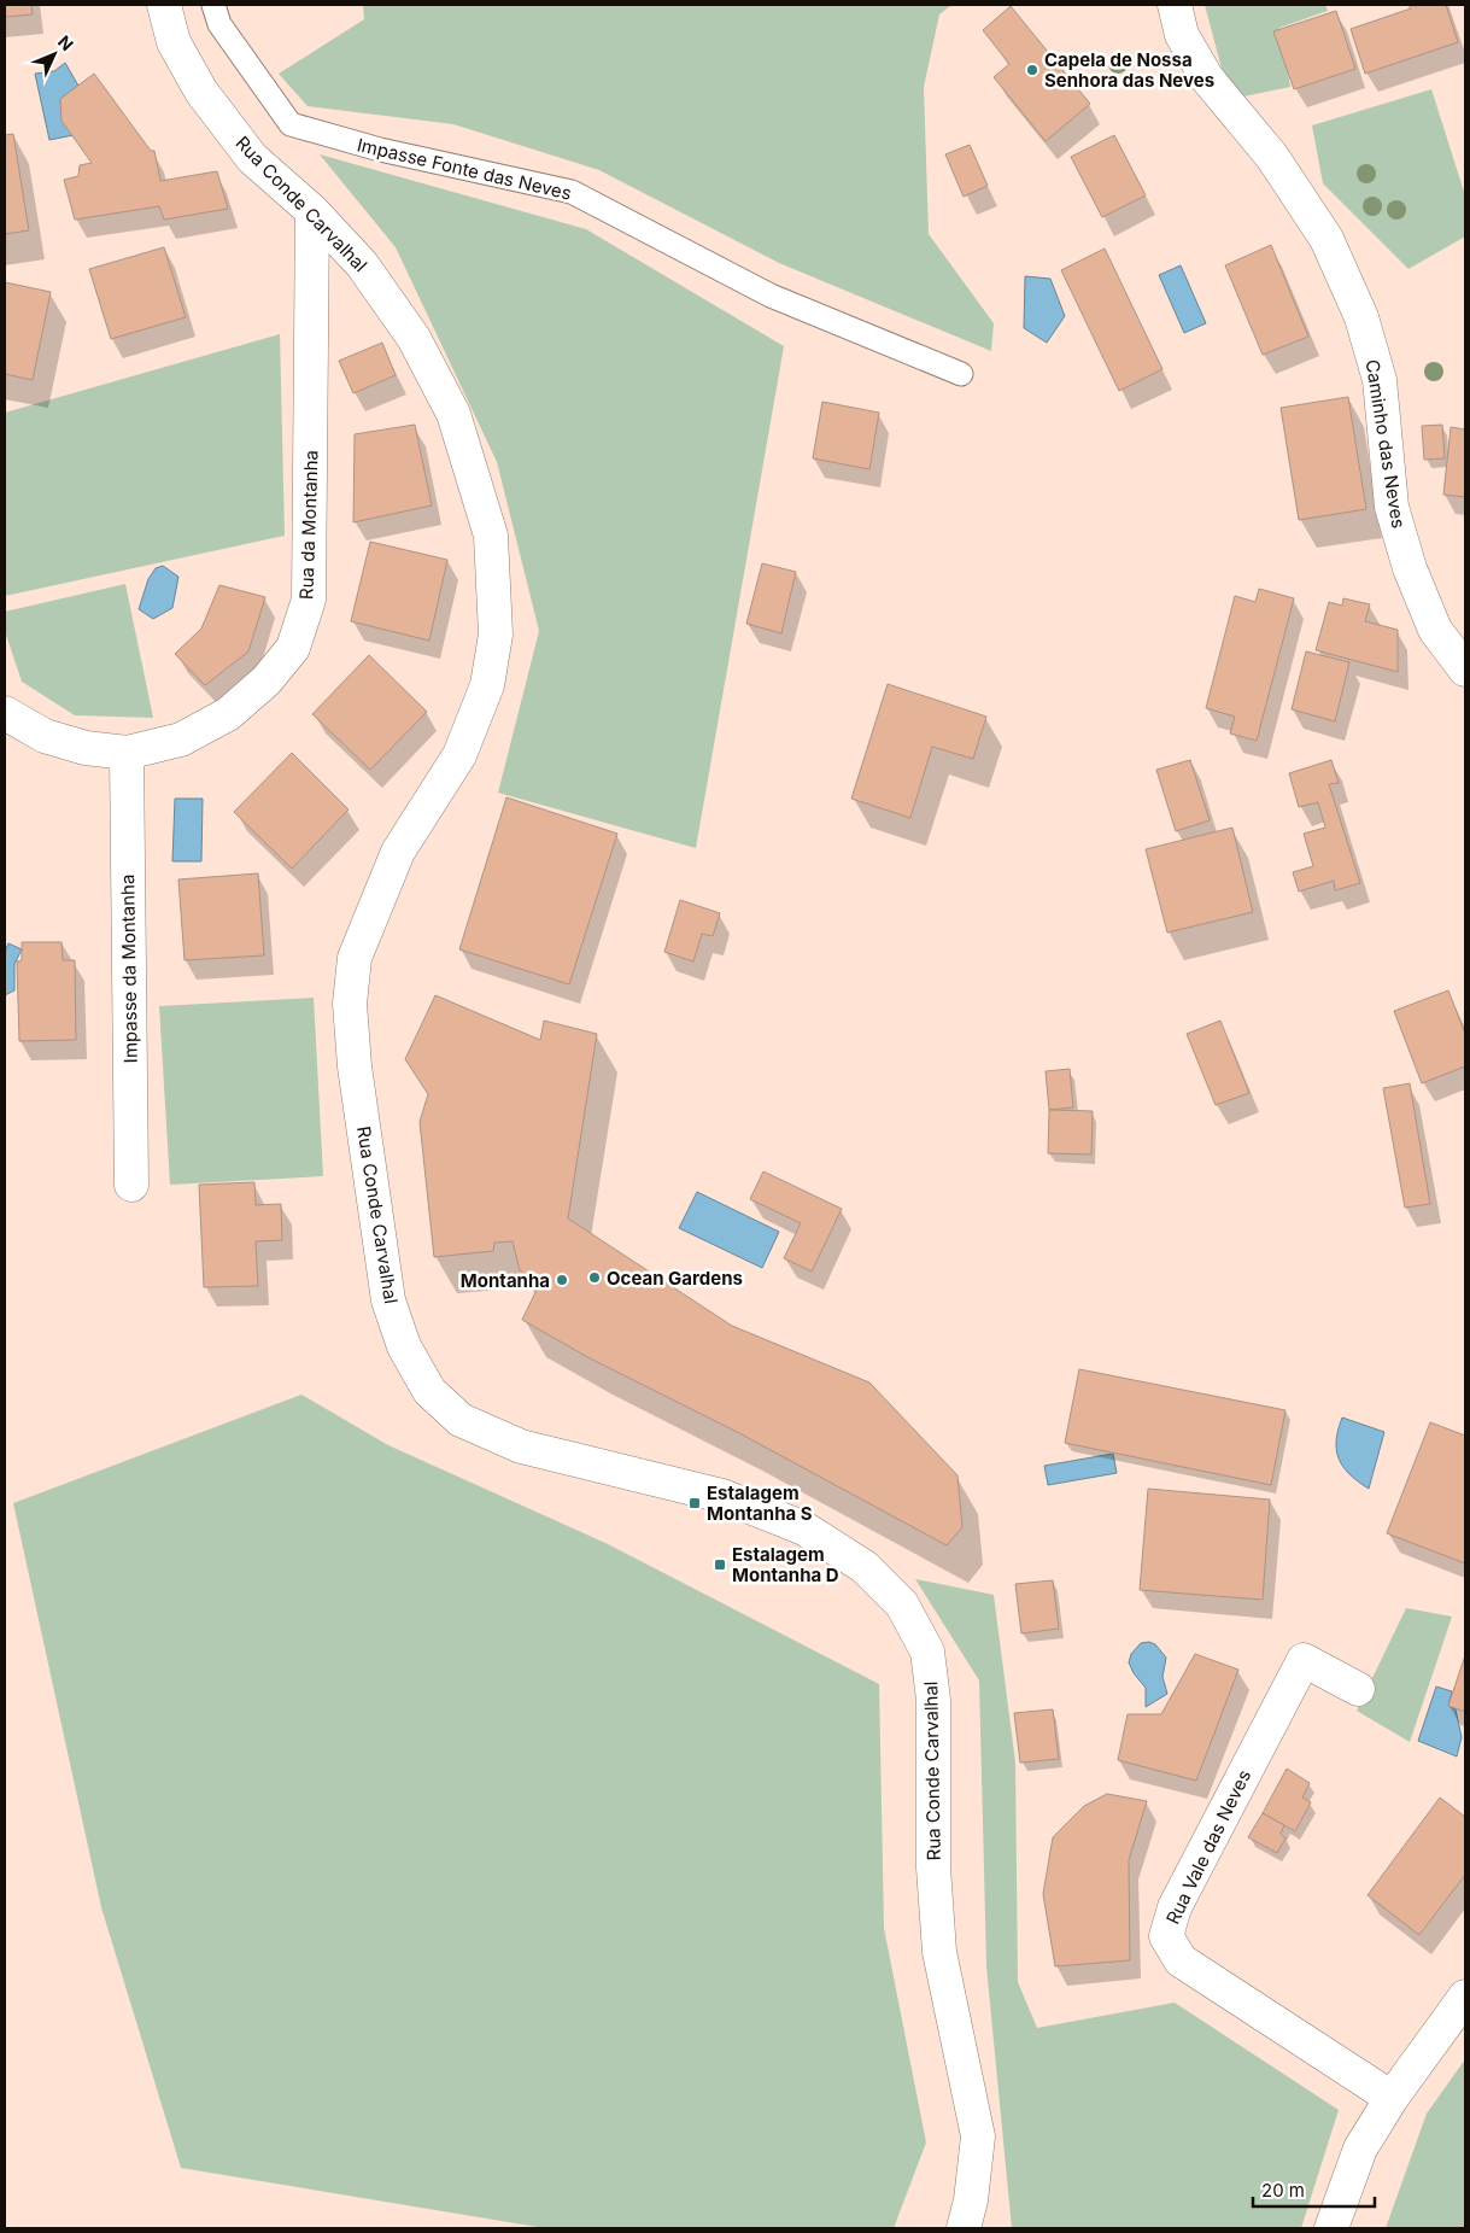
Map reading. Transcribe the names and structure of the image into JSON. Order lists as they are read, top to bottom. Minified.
{"streets":{"street":["Rua Conde Carvalhal","Caminho das Neves","Rua da Montanha","Impasse da Montanha","Rua Vale das Neves"],"lane":["Impasse Fonte das Neves"]},"crossings":[["Rua Conde Carvalhal","Rua da Montanha"],["Rua da Montanha","Impasse da Montanha"]],"places":{"other":["Capela de Nossa Senhora das Neves","Ocean Gardens","Montanha"],"transit":["Estalagem Montanha S","Estalagem Montanha D"]},"scale_bar":"20 m","north":"top right"}
